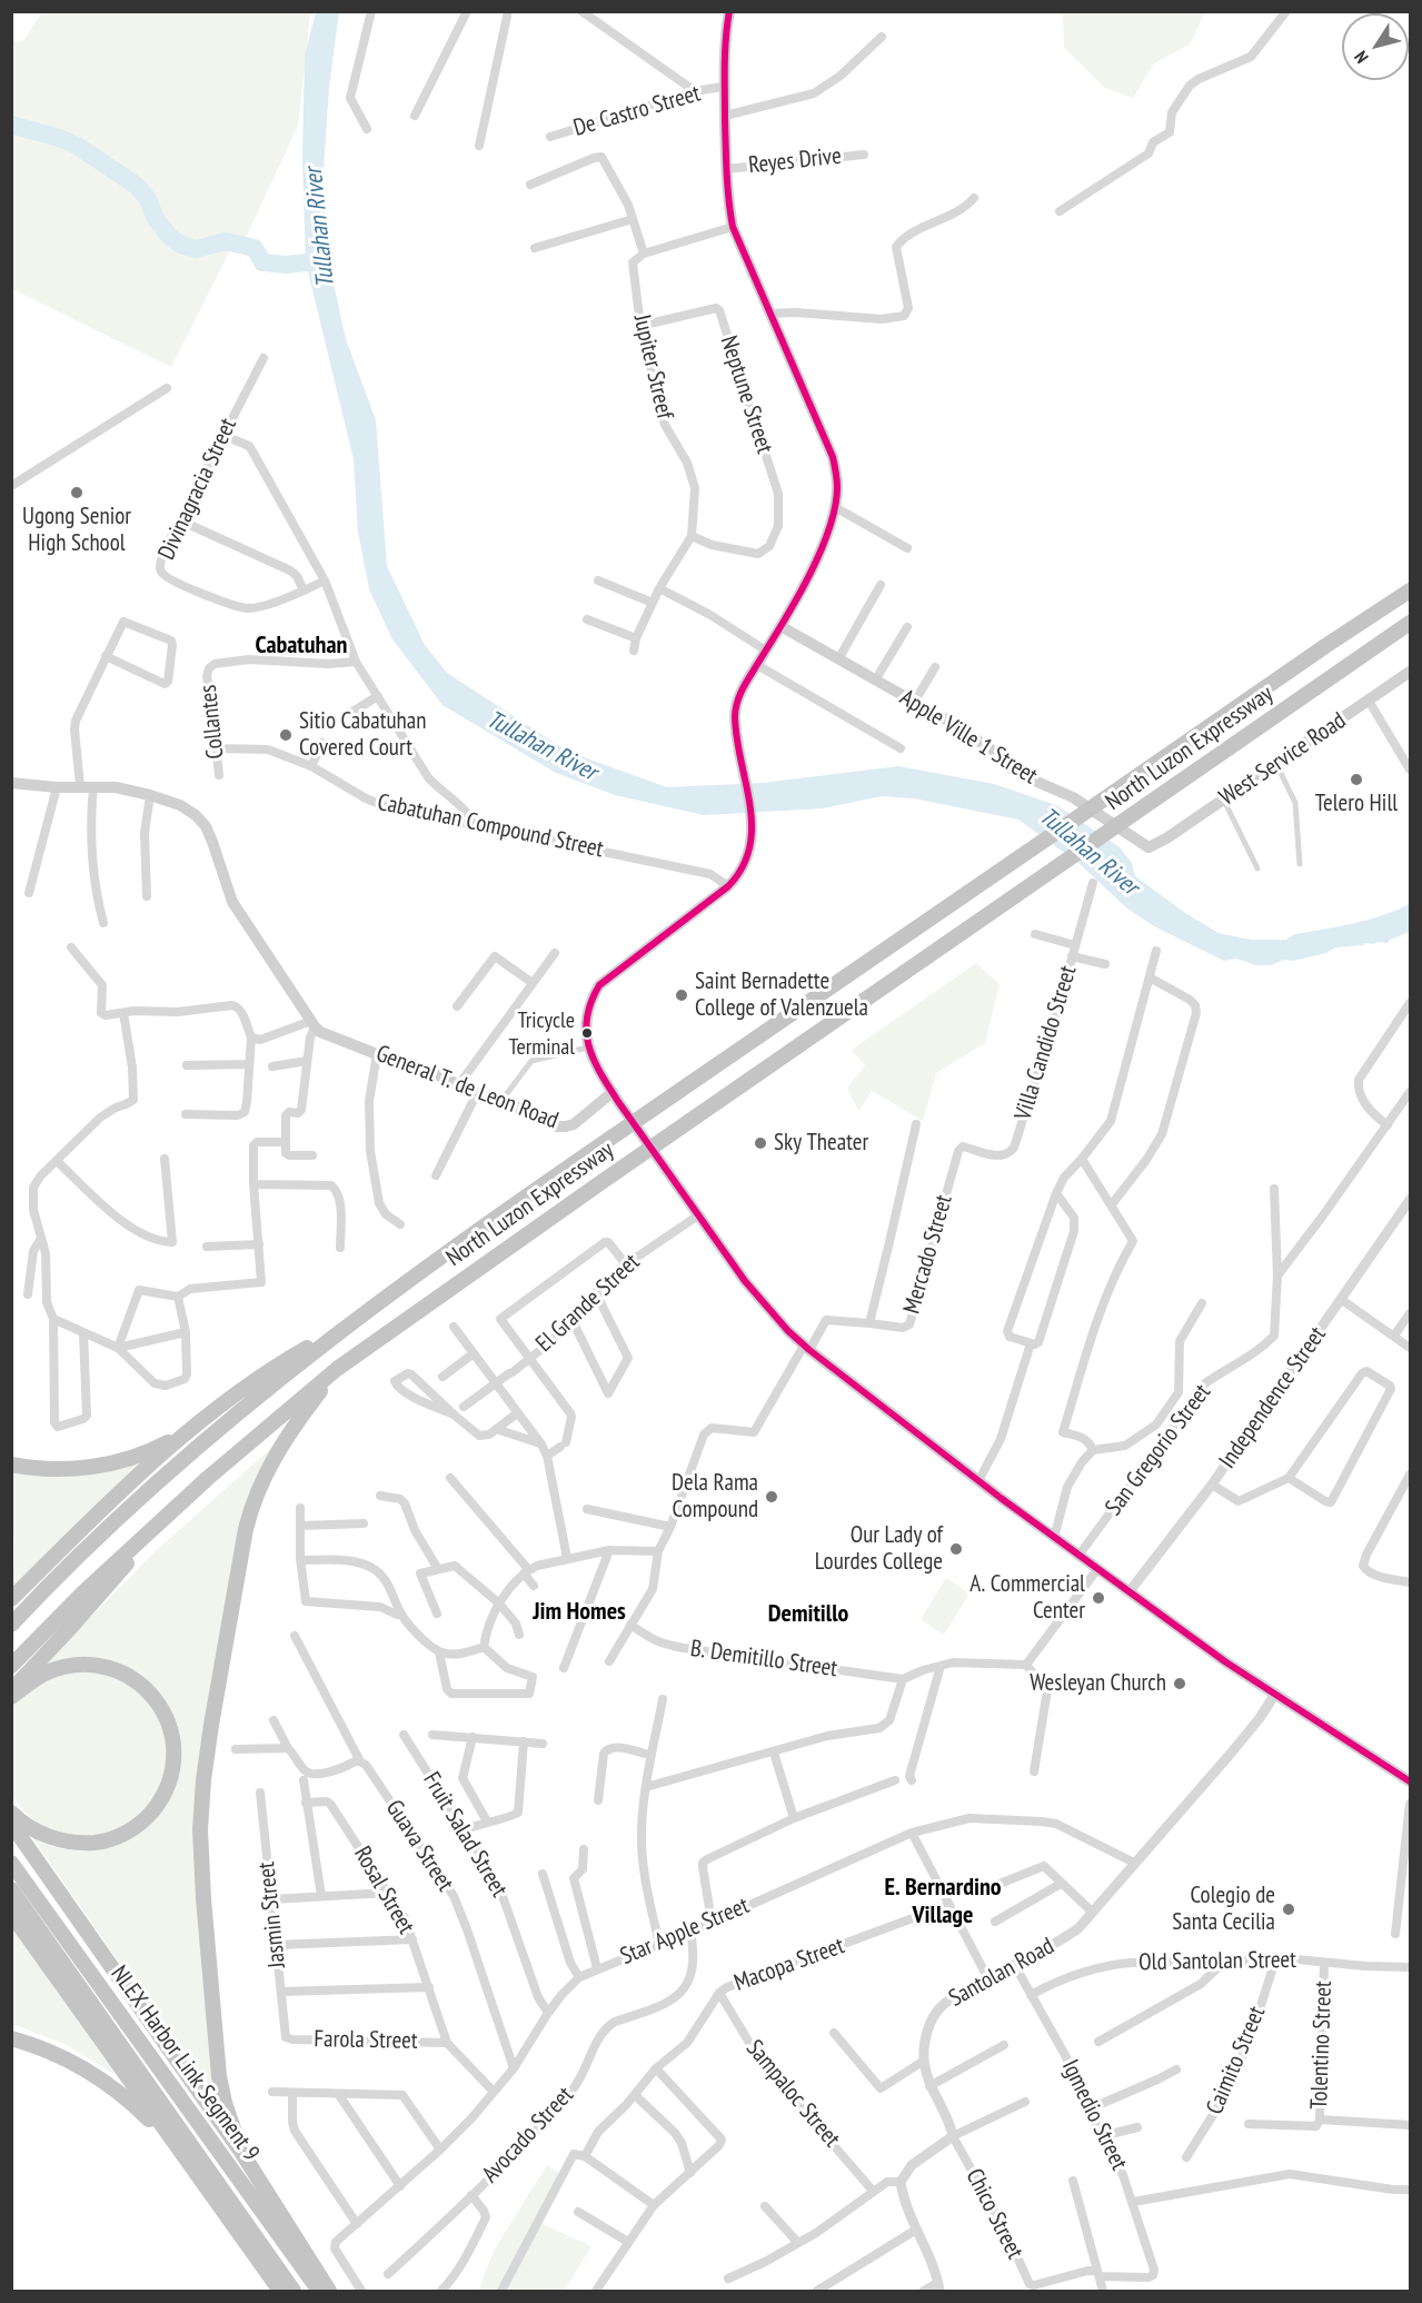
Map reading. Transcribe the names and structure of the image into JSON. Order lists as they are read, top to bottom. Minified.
{"streets":{"highway":["North Luzon Expressway","NLEX Harbor Link Segment 9"],"main road":["Apple Ville 1 Street","West Service Road","General T. de Leon Road"],"street":["De Castro Street","Reyes Drive","Jupiter Streef","Neptune Street","Divinagracia Street","Collantes","Cabatuhan Compound Street","Villa Candido Street","Mercado Street","El Grande Street","Independence Street","San Gregorio Street","B. Demitillo Street","Fruit Salad Street","Guava Street","Rosal Street","Jasmin Street","Star Apple Street","Old Santolan Street","Macopa Street","Santolan Road","Farola Street","Tolentino Street","Caimito Street","Sampaloc Street","Igmedio Street","Avocado Street","Chico Street"]},"crossings":[["Jupiter Streef","Neptune Street"],["Collantes","Cabatuhan Compound Street"],["Apple Ville 1 Street","West Service Road"],["Villa Candido Street","Mercado Street"],["Fruit Salad Street","Star Apple Street"],["Guava Street","Star Apple Street"],["Rosal Street","Farola Street"],["Jasmin Street","Farola Street"],["Star Apple Street","Santolan Road"],["Star Apple Street","Avocado Street"],["Old Santolan Street","Tolentino Street"],["Old Santolan Street","Caimito Street"],["Old Santolan Street","Igmedio Street"],["Macopa Street","Sampaloc Street"],["Santolan Road","Igmedio Street"],["Santolan Road","Chico Street"],["Igmedio Street","Chico Street"]],"districts":["Cabatuhan","Jim Homes","Demitillo","E. Bernardino Village"],"water":["Tullahan River"],"places":["Ugong Senior High School","Sitio Cabatuhan Covered Court","Telero Hill","Saint Bernadette College of Valenzuela","Tricycle Terminal","Sky Theater","Dela Rama Compound","Our Lady of Lourdes College","A. Commercial Center","Wesleyan Church","Colegio de Santa Cecilia"],"north":"bottom left"}
